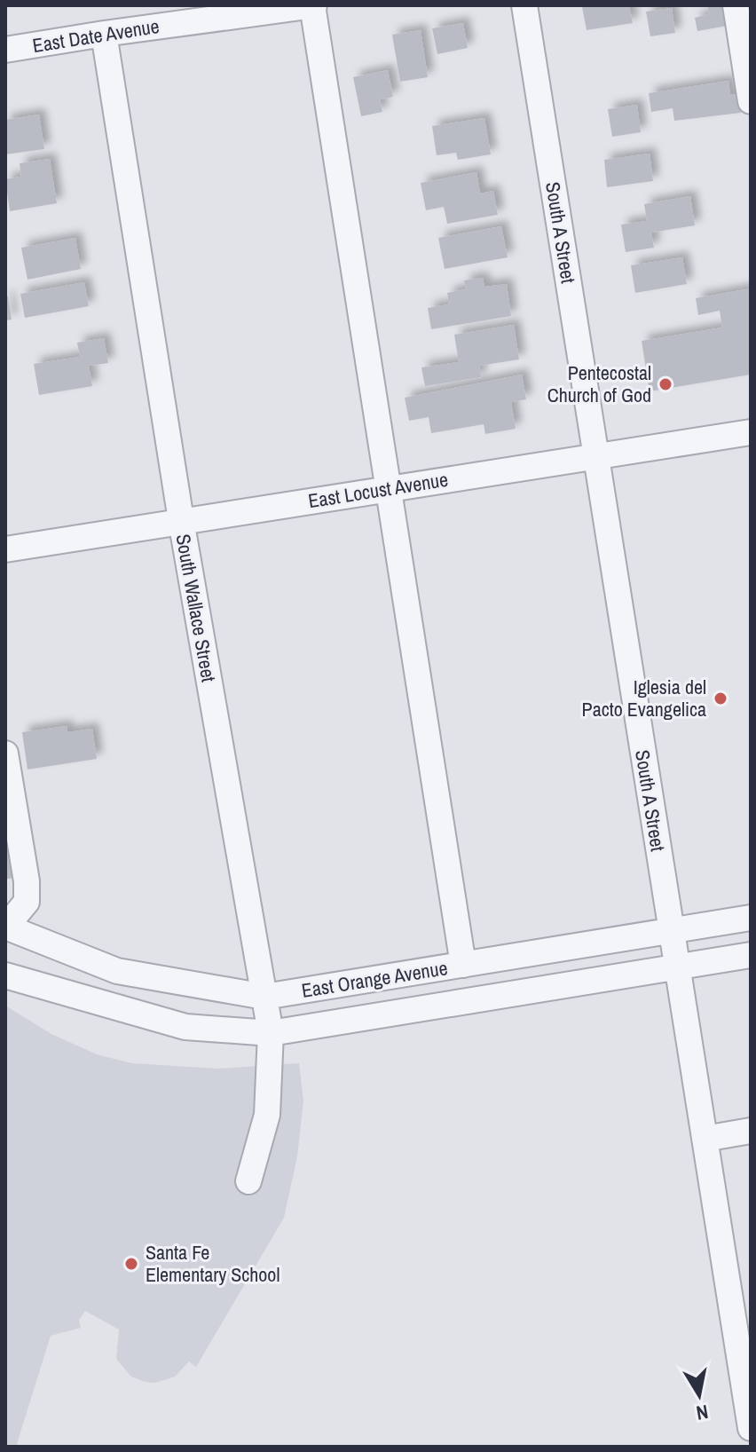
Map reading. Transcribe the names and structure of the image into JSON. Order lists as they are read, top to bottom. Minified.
{"streets":{"street":["East Date Avenue","South A Street","East Locust Avenue","South Wallace Street","East Orange Avenue"]},"crossings":[["East Date Avenue","South Wallace Street"],["South A Street","East Locust Avenue"],["South A Street","East Orange Avenue"],["East Locust Avenue","South Wallace Street"],["South Wallace Street","East Orange Avenue"]],"places":["Pentecostal Church of God","Iglesia del Pacto Evangelica","Santa Fe Elementary School"],"north":"bottom"}
